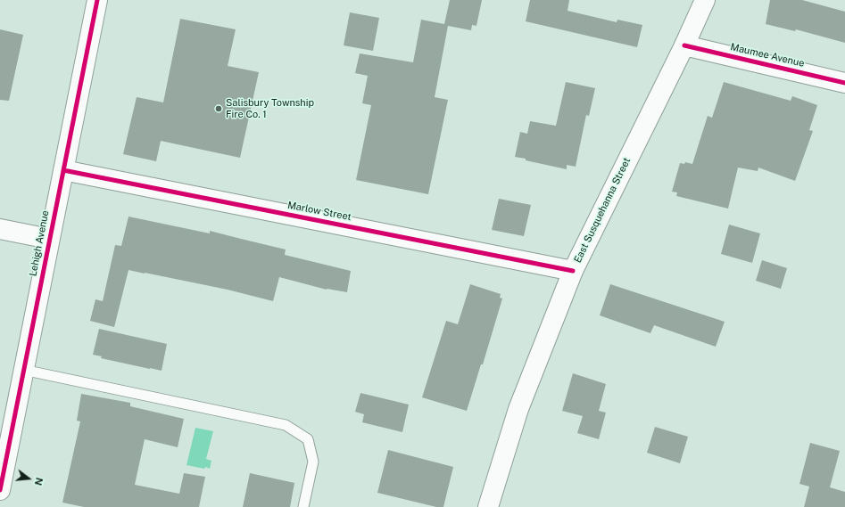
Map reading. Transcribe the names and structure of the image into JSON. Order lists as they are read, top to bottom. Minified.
{"streets":{"street":["Maumee Avenue","East Susquehanna Street","Marlow Street","Lehigh Avenue"]},"crossings":[["Maumee Avenue","East Susquehanna Street"],["East Susquehanna Street","Marlow Street"],["Marlow Street","Lehigh Avenue"]],"places":["Salisbury Township Fire Co. 1"],"north":"right"}
